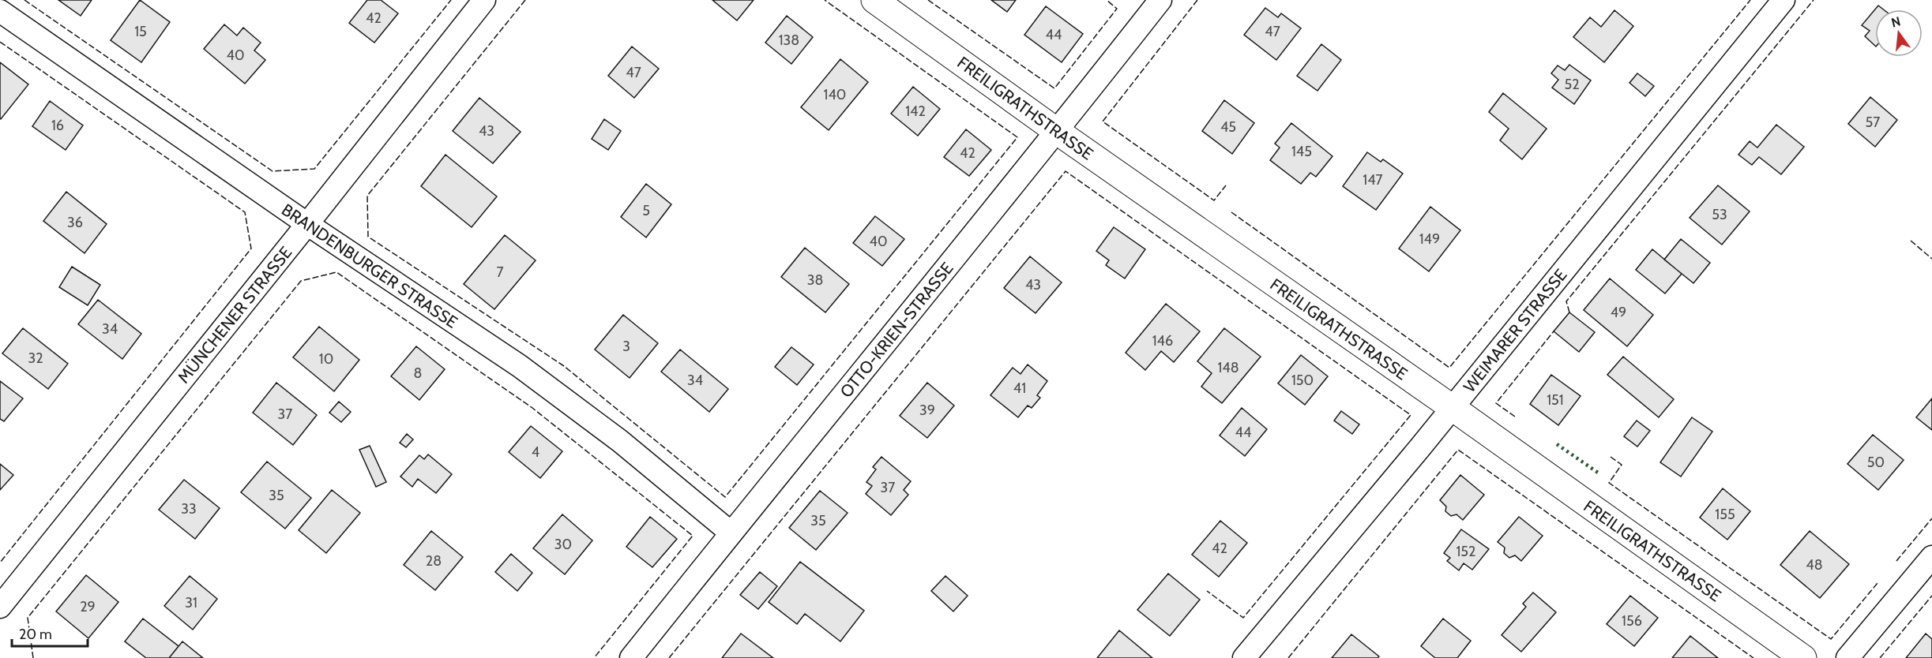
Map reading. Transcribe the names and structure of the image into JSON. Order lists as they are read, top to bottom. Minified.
{"streets":{"street":["FREILIGRATHSTRASSE","BRANDENBURGER STRASSE","MÜNCHENER STRASSE","OTTO-KRIEN-STRASSE","WEIMARER STRASSE"]},"crossings":[["FREILIGRATHSTRASSE","OTTO-KRIEN-STRASSE"],["FREILIGRATHSTRASSE","WEIMARER STRASSE"],["BRANDENBURGER STRASSE","MÜNCHENER STRASSE"],["BRANDENBURGER STRASSE","OTTO-KRIEN-STRASSE"]],"house_numbers":["42","15","47","44","138","40","47","52","140","142","57","16","45","43","145","42","147","5","53","36","149","40","7","38","43","49","34","146","3","32","10","148","8","34","150","41","151","39","37","44","4","50","37","35","33","155","35","30","42","152","28","48","31","29","156"],"scale_bar":"20 m","north":"top"}
